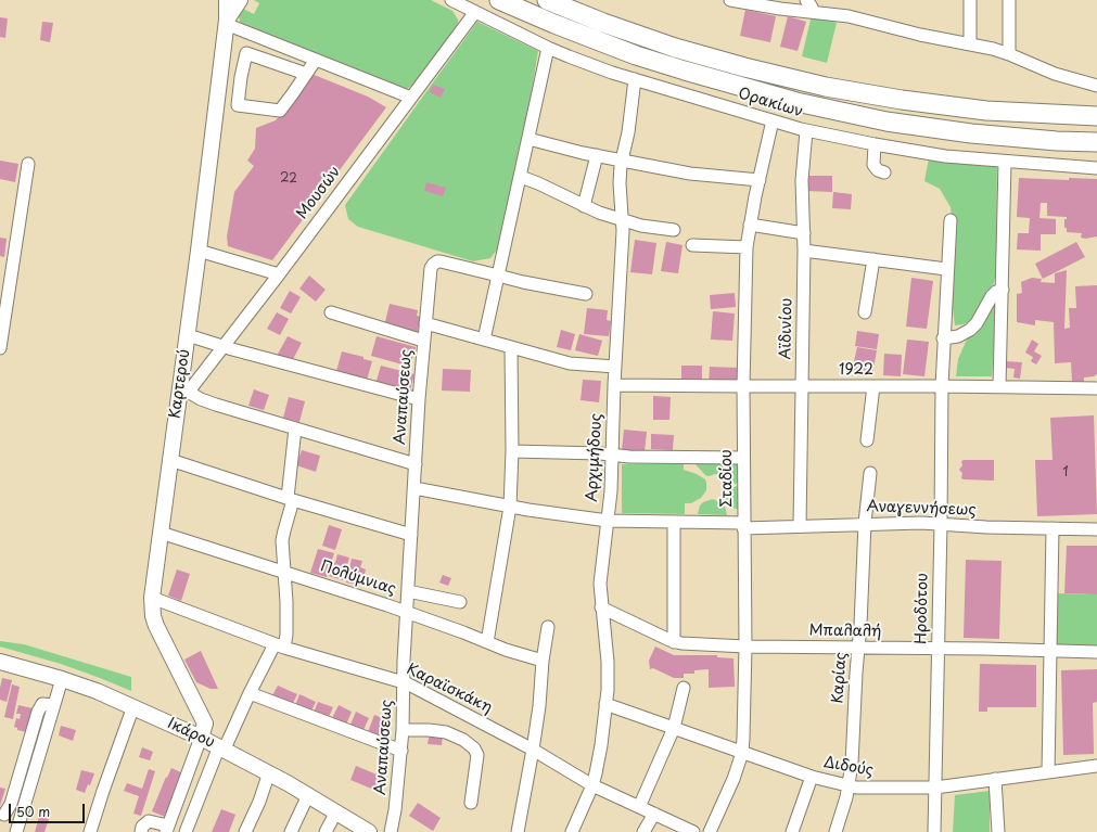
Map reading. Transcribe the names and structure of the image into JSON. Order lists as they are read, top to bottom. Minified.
{"streets":{"main road":["Καρτερού","Ικάρου"],"street":["Ορακίων","Μουσών","Αϊδινίου","1922","Αναπαύσεως","Αρχιμήδους","Σταδίου","Αναγεννήσεως","Πολύμνιας","Ηροδότου","Μπαλαλή","Καρίας","Καραϊσκάκη","Διδούς"]},"crossings":[["Ορακίων","Μουσών"],["Ορακίων","Αϊδινίου"],["Ορακίων","Αρχιμήδους"],["Ορακίων","Σταδίου"],["Μουσών","Καρτερού"],["Αϊδινίου","1922"],["Αϊδινίου","Αναγεννήσεως"],["1922","Αρχιμήδους"],["1922","Σταδίου"],["1922","Ηροδότου"],["Καρτερού","Πολύμνιας"],["Καρτερού","Καραϊσκάκη"],["Καρτερού","Ικάρου"],["Αναπαύσεως","Αναγεννήσεως"],["Αναπαύσεως","Πολύμνιας"],["Αναπαύσεως","Καραϊσκάκη"],["Αρχιμήδους","Αναγεννήσεως"],["Αρχιμήδους","Μπαλαλή"],["Αρχιμήδους","Καραϊσκάκη"],["Αρχιμήδους","Διδούς"],["Σταδίου","Αναγεννήσεως"],["Σταδίου","Μπαλαλή"],["Σταδίου","Διδούς"],["Αναγεννήσεως","Ηροδότου"],["Αναγεννήσεως","Καρίας"],["Ηροδότου","Μπαλαλή"],["Ηροδότου","Διδούς"],["Μπαλαλή","Καρίας"],["Καρίας","Διδούς"]],"house_numbers":["22","1"],"scale_bar":"50 m"}
